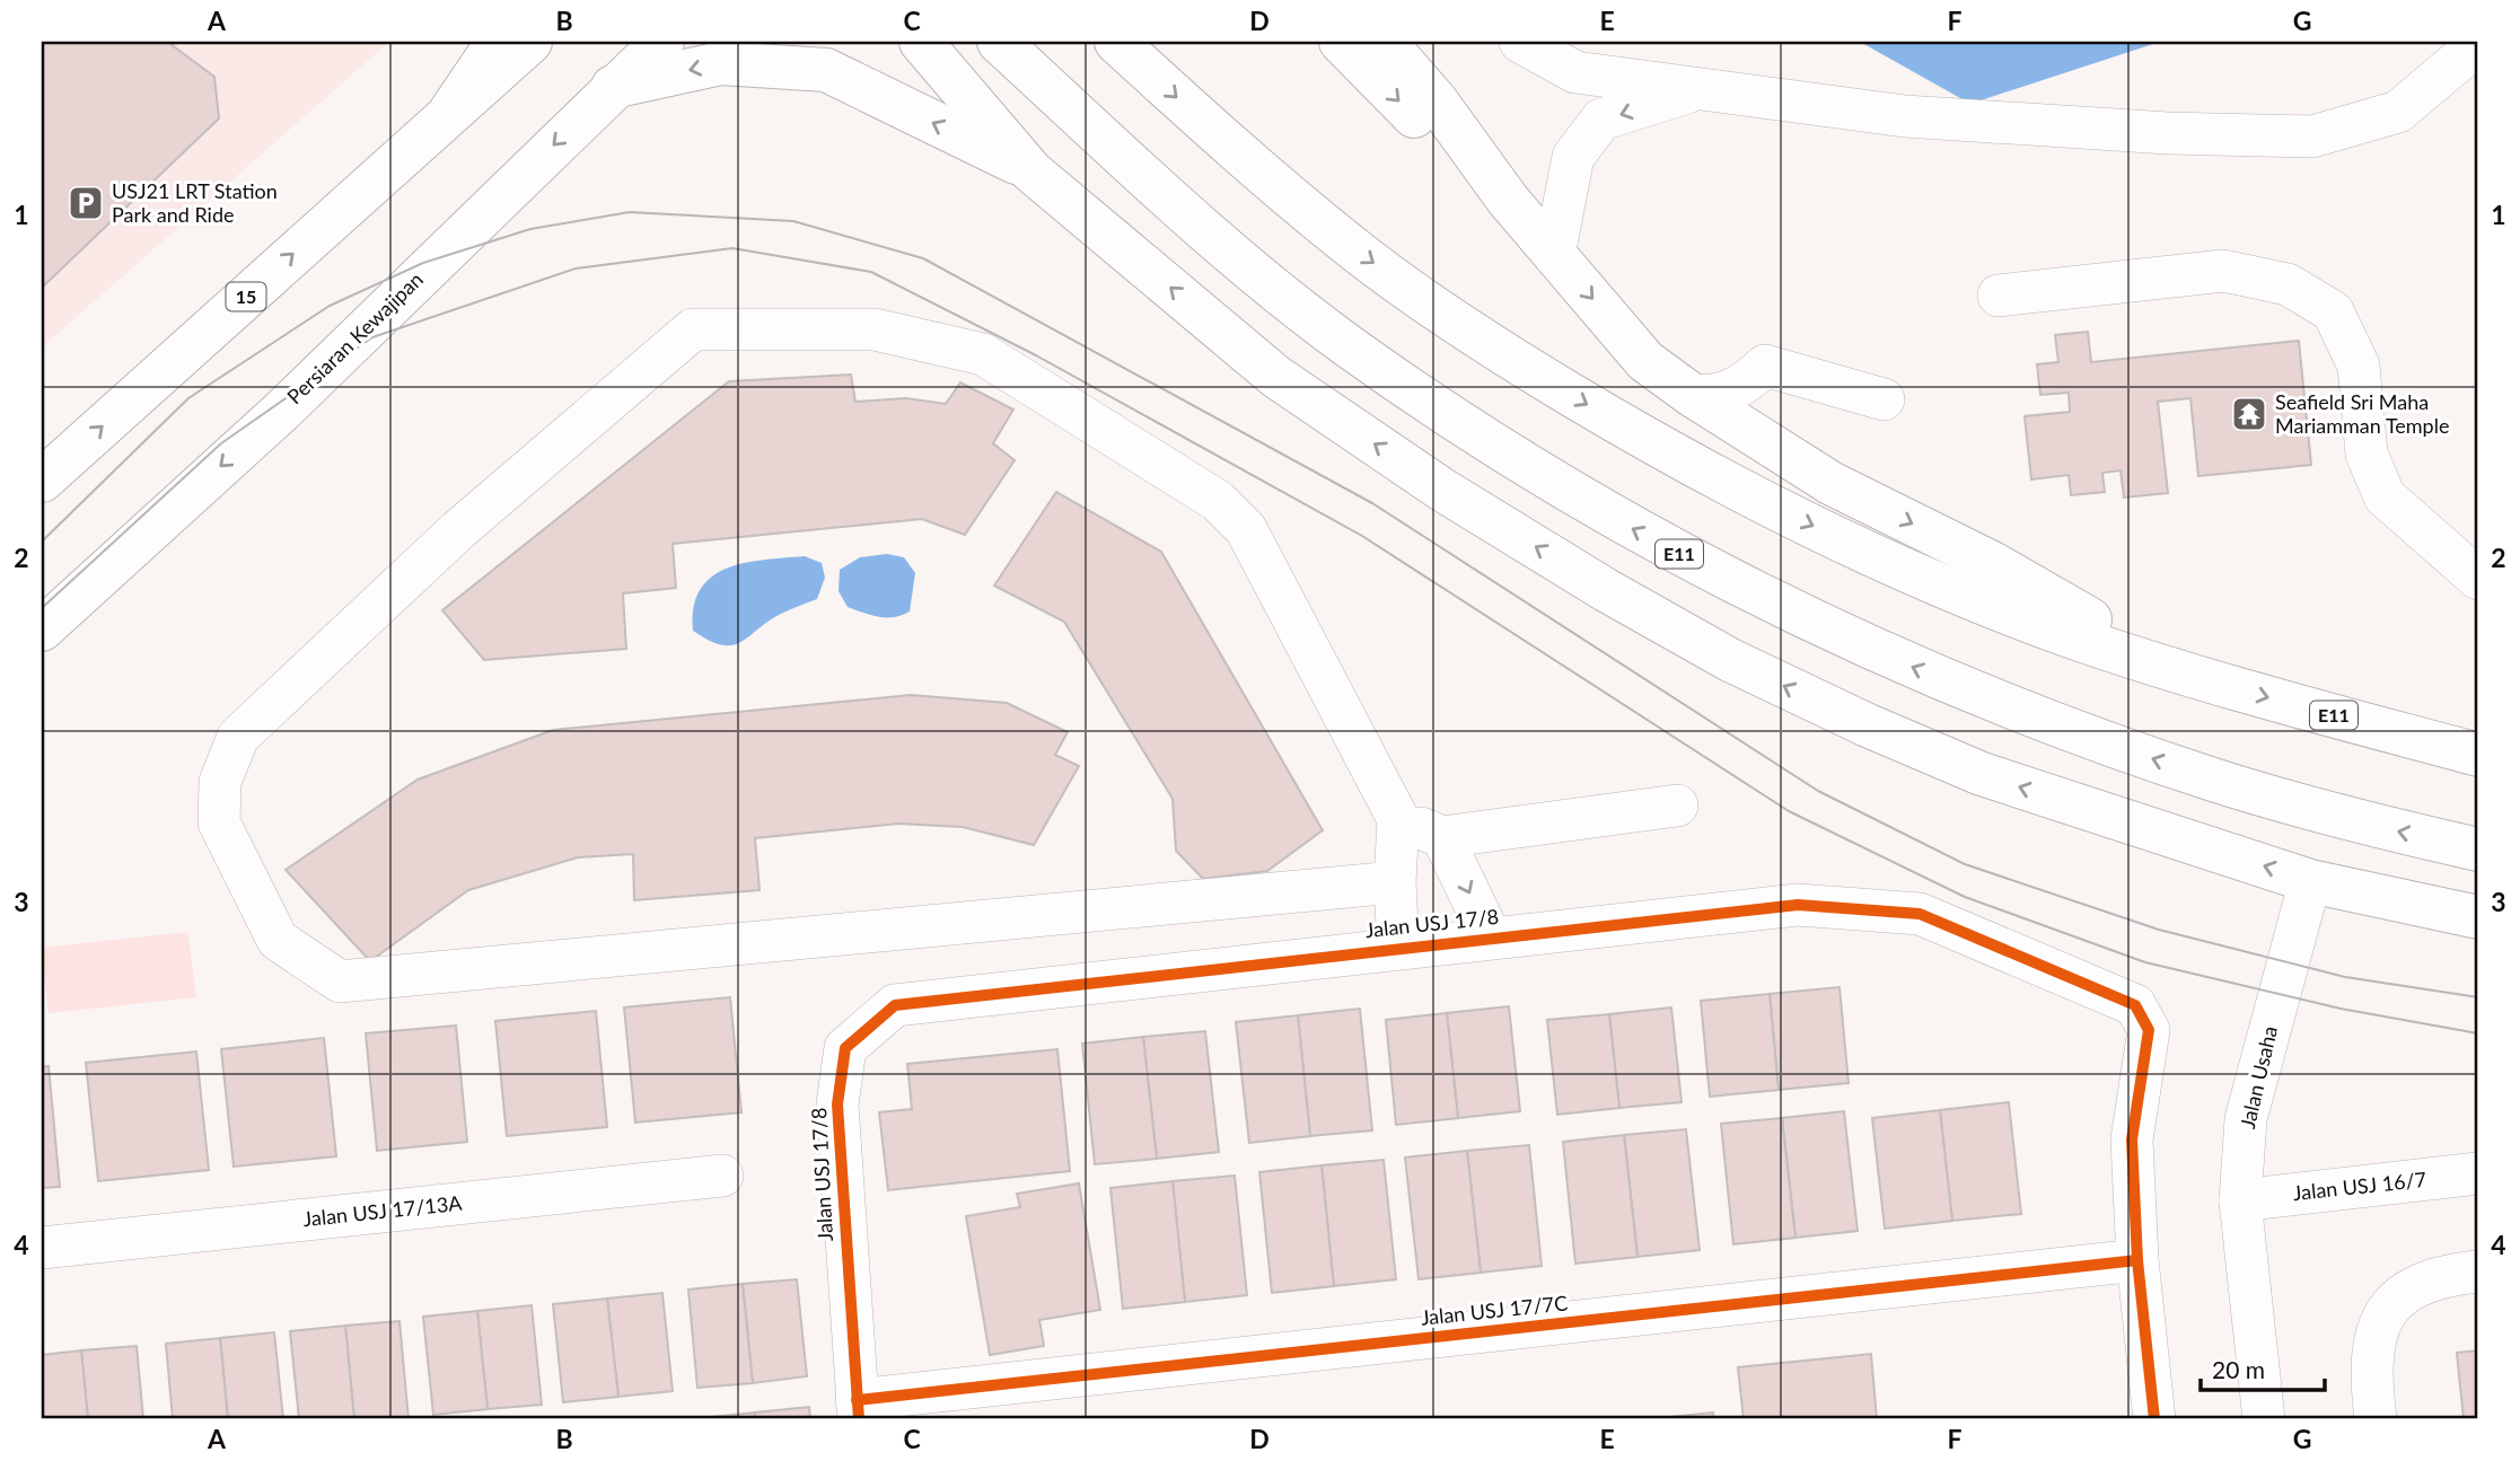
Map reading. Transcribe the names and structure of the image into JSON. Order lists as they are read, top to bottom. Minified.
{"streets":{"main road":["15","Persiaran Kewajipan","E11"],"street":["Jalan USJ 17/8","Jalan Usaha","Jalan USJ 16/7","Jalan USJ 17/13A","Jalan USJ 17/7C"]},"crossings":[["Jalan USJ 17/8","Jalan USJ 17/7C"],["Jalan Usaha","Jalan USJ 16/7"]],"places":{"parking":["USJ21 LRT Station Park and Ride"],"temple":["Seafield Sri Maha Mariamman Temple"]},"scale_bar":"20 m","grid":{"columns":["A","B","C","D","E","F","G"],"rows":["1","2","3","4"]}}
